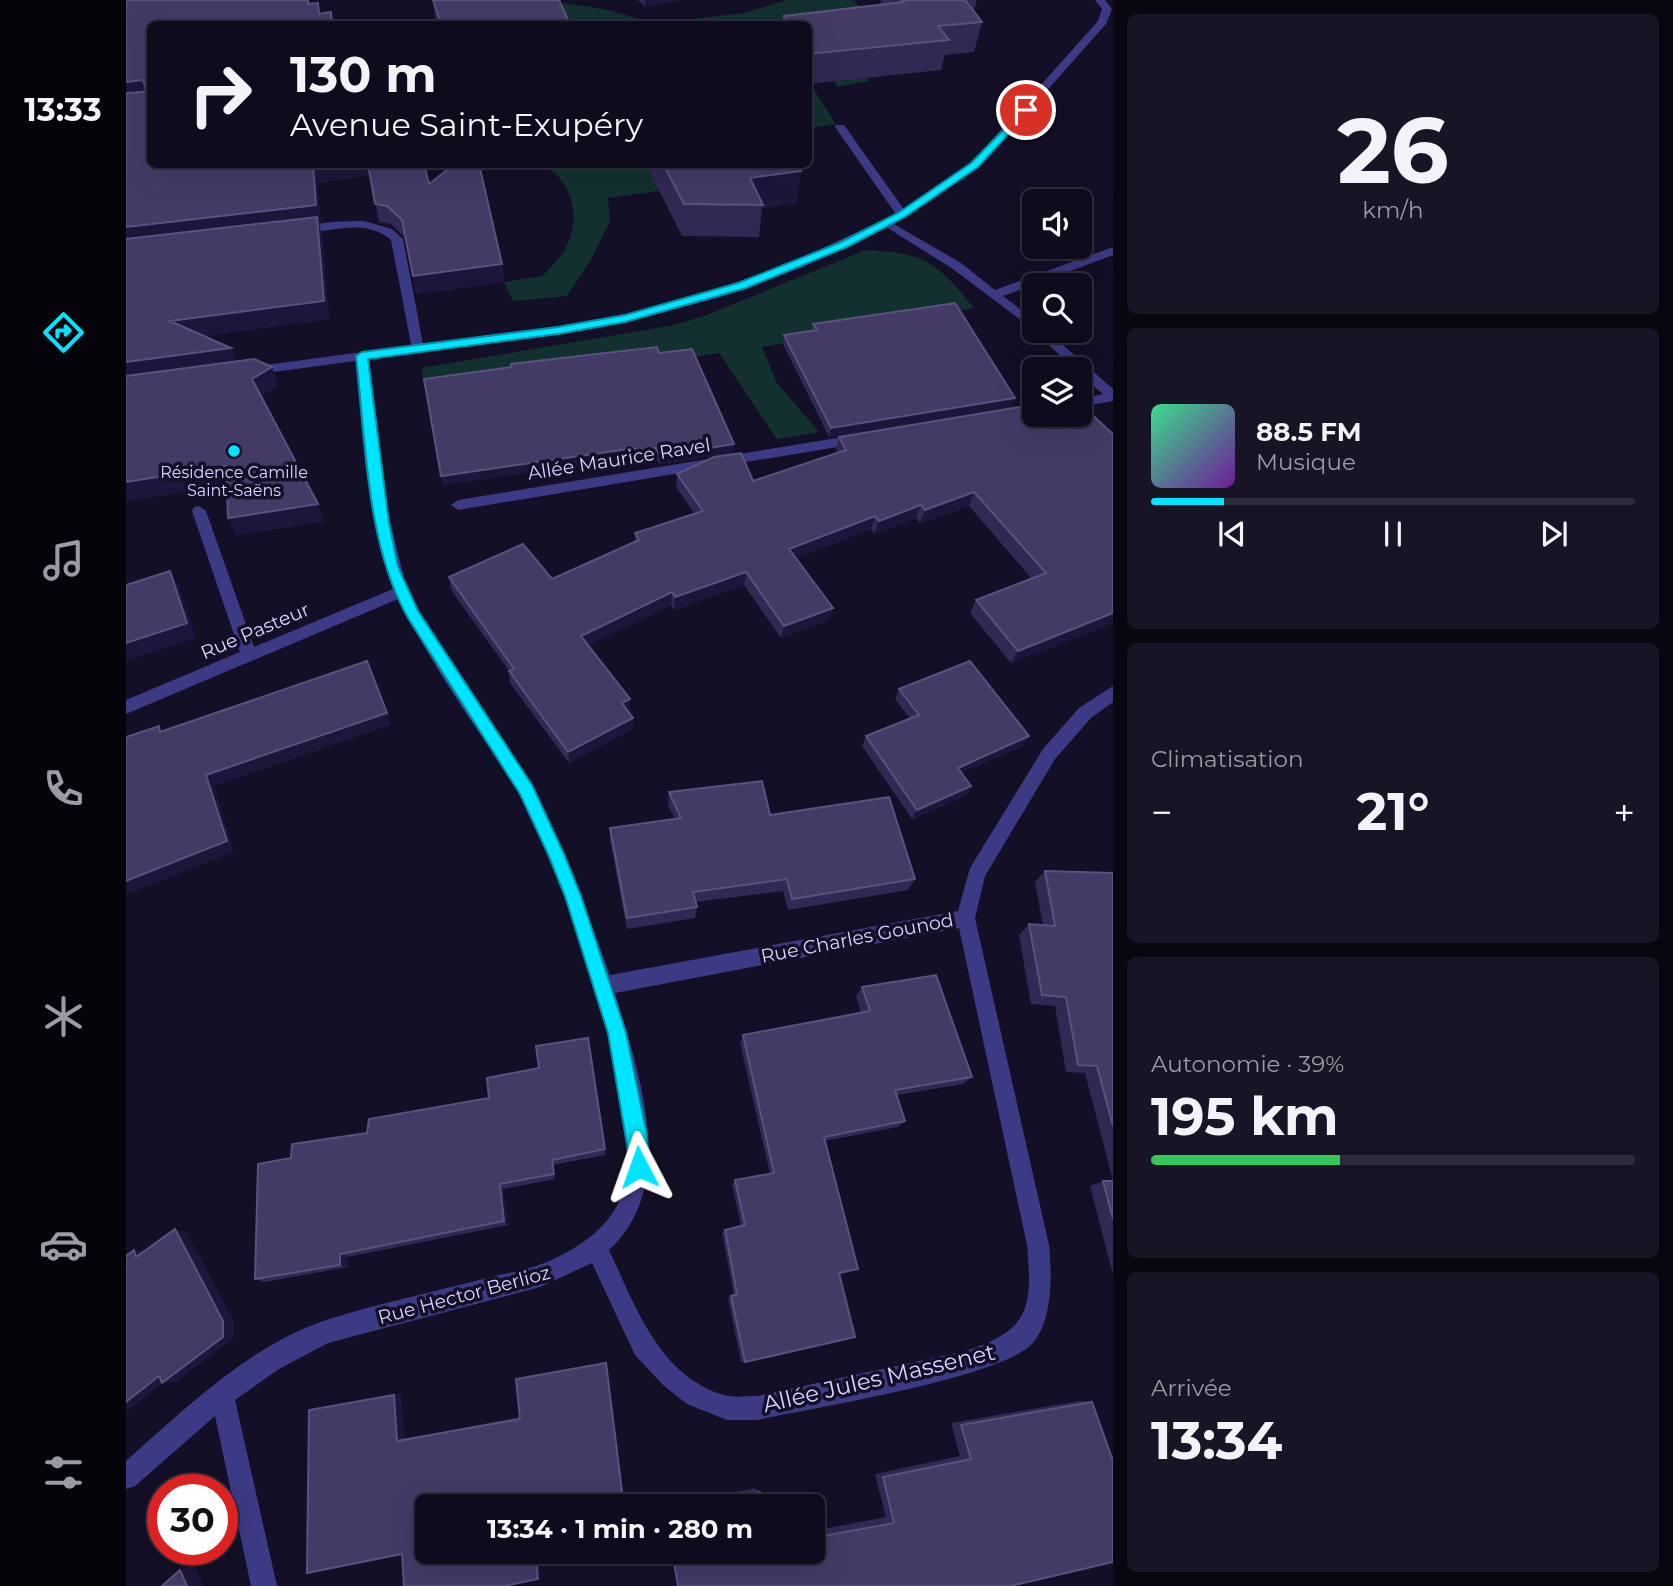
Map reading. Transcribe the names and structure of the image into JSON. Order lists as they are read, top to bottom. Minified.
{"streets":{"street":["Allée Maurice Ravel","Rue Pasteur","Rue Charles Gounod","Rue Hector Berlioz","Allée Jules Massenet"]},"crossings":[["Rue Pasteur","Rue Hector Berlioz"],["Rue Charles Gounod","Rue Hector Berlioz"],["Rue Charles Gounod","Allée Jules Massenet"],["Rue Hector Berlioz","Allée Jules Massenet"]],"places":["Résidence Camille Saint-Saëns"],"page":{"tabs":"13:33","tile":[["26","km/h"],"Climatisation",["Autonomie · 39%","195 km"],["Arrivée","13:34"]],"turn":["130 m","Avenue Saint-Exupéry"],"song":["88.5 FM","Musique"],"heat":["−","21°","+"],"limit":"30","trip":"13:34 · 1 min · 280 m"}}
